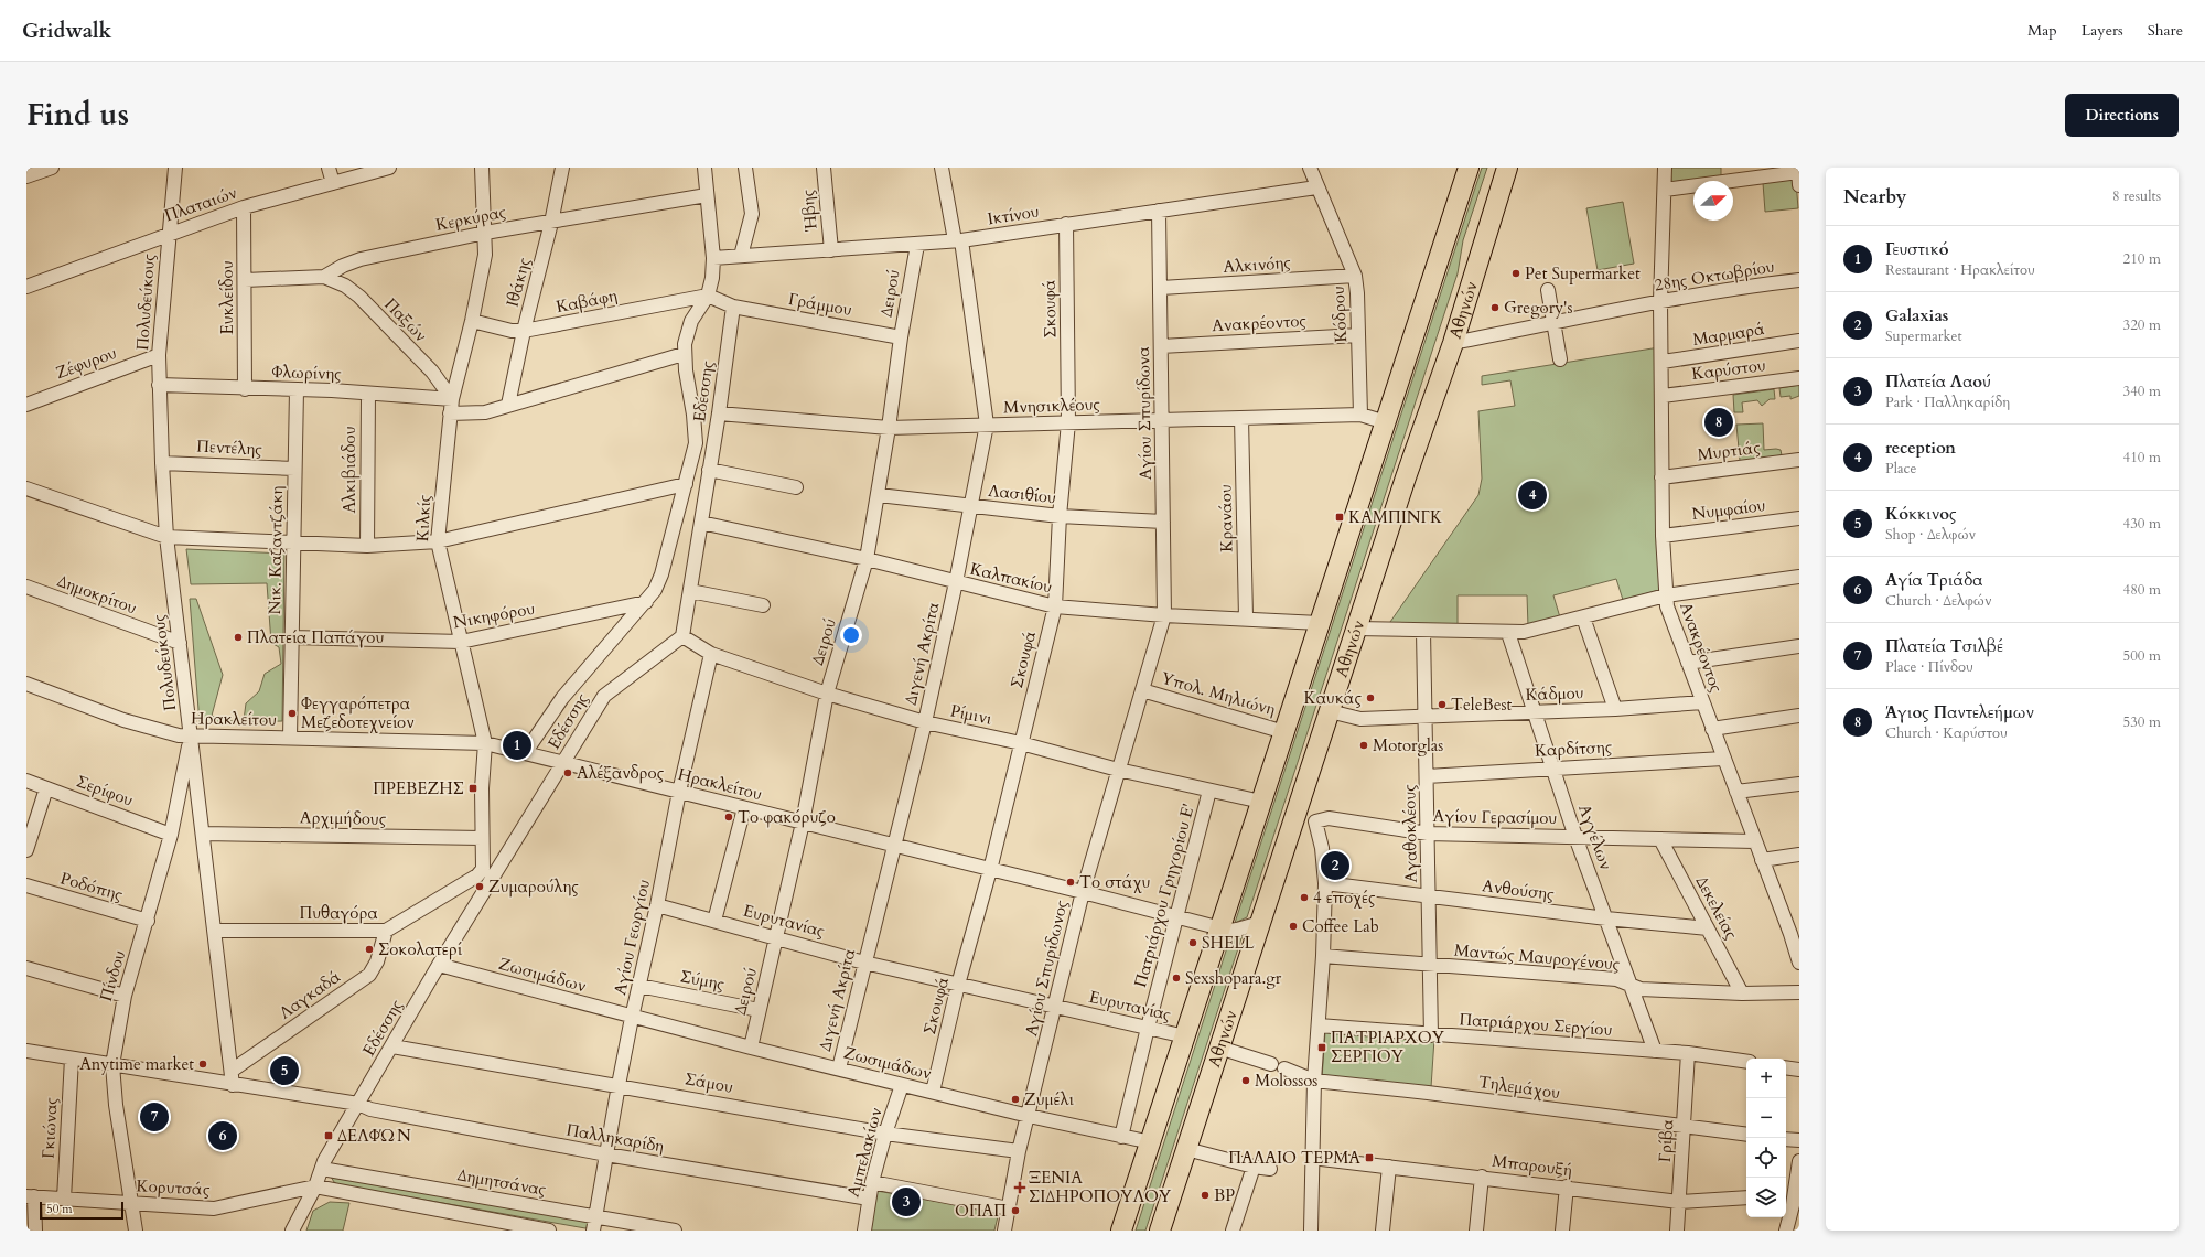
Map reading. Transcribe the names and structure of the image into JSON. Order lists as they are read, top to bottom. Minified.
{"streets":{"highway":["Αθηνών"],"street":["Πλαταιών","Ήβης","Ικτίνου","Κερκύρας","Αλκινόης","28ης Οκτωβρίου","Ιθάκης","Δειρού","Ευκλείδου","Καβάφη","Πολυδεύκους","Γράμμου","Σκουφά","Κόδρου","Παξών","Ανακρέοντος","Μαρμαρά","Ζέφυρου","Καρύστου","Φλωρίνης","Εδέσσης","Μνησικλέους","Αγίου Σπυρίδωνα","Πεντέλης","Μυρτιάς","Αλκιβιάδου","Λασιθίου","Νυμφαίου","Κιλκίς","Κρανάου","Νικ. Καζαντζάκη","Καλπακίου","Δημοκρίτου","Νικηφόρου","Διγενή Ακρίτα","Υπολ. Μηλιώνη","Κάδμου","Ρίμινι","Ηρακλείτου","Καρδίτσης","Σερίφου","Αγίου Γερασίμου","Αρχιμήδους","Αγαθοκλέους","Αγγέλων","Ροδόπης","Ανθούσης","Πατριάρχου Γρηγορίου Ε'","Δεκελείας","Πυθαγόρα","Ευρυτανίας","Αγίου Γεωργίου","Μαντώς Μαυρογένους","Αγίου Σπυρίδωνος","Ζωσιμάδων","Πίνδου","Σύμης","Λαγκαδά","Πατριάρχου Σεργίου","Σάμου","Τηλεμάχου","Γκιώνας","Παλληκαρίδη","Γρίβα","Αμπελακίων","Μπαρουξή","Δημητσάνας","Κορυτσάς"]},"crossings":[["Πλαταιών","Ευκλείδου"],["Πλαταιών","Πολυδεύκους"],["Ήβης","Ικτίνου"],["Ικτίνου","Δειρού"],["Ικτίνου","Σκουφά"],["Ικτίνου","Κόδρου"],["Ικτίνου","Εδέσσης"],["Ικτίνου","Αγίου Σπυρίδωνα"],["Ικτίνου","Διγενή Ακρίτα"],["Κερκύρας","Ιθάκης"],["Κερκύρας","Ευκλείδου"],["Κερκύρας","Παξών"],["Κερκύρας","Εδέσσης"],["Κερκύρας","Κιλκίς"],["Αλκινόης","Κόδρου"],["Αλκινόης","Αγίου Σπυρίδωνα"],["28ης Οκτωβρίου","Αθηνών"],["28ης Οκτωβρίου","Ανακρέοντος"],["Ιθάκης","Καβάφη"],["Δειρού","Γράμμου"],["Δειρού","Μνησικλέους"],["Δειρού","Λασιθίου"],["Δειρού","Καλπακίου"],["Δειρού","Ρίμινι"],["Δειρού","Ηρακλείτου"],["Δειρού","Ευρυτανίας"],["Δειρού","Ζωσιμάδων"],["Δειρού","Σύμης"],["Ευκλείδου","Φλωρίνης"],["Καβάφη","Εδέσσης"],["Καβάφη","Κιλκίς"],["Πολυδεύκους","Ζέφυρου"],["Πολυδεύκους","Φλωρίνης"],["Πολυδεύκους","Πεντέλης"],["Πολυδεύκους","Δημοκρίτου"],["Πολυδεύκους","Ηρακλείτου"],["Πολυδεύκους","Αρχιμήδους"],["Πολυδεύκους","Πυθαγόρα"],["Πολυδεύκους","Πίνδου"],["Πολυδεύκους","Λαγκαδά"],["Γράμμου","Εδέσσης"],["Σκουφά","Μνησικλέους"],["Σκουφά","Λασιθίου"],["Σκουφά","Καλπακίου"],["Σκουφά","Ρίμινι"],["Σκουφά","Ηρακλείτου"],["Σκουφά","Ευρυτανίας"],["Σκουφά","Ζωσιμάδων"],["Αθηνών","Κάδμου"],["Αθηνών","Ηρακλείτου"],["Κόδρου","Ανακρέοντος"],["Κόδρου","Μνησικλέους"],["Παξών","Φλωρίνης"],["Παξών","Κιλκίς"],["Ανακρέοντος","Μαρμαρά"],["Ανακρέοντος","Καρύστου"],["Ανακρέοντος","Αγίου Σπυρίδωνα"],["Ανακρέοντος","Μυρτιάς"],["Ανακρέοντος","Νυμφαίου"],["Ανακρέοντος","Κάδμου"],["Ανακρέοντος","Καρδίτσης"],["Ανακρέοντος","Αγίου Γερασίμου"],["Φλωρίνης","Αλκιβιάδου"],["Φλωρίνης","Κιλκίς"],["Φλωρίνης","Νικ. Καζαντζάκη"],["Εδέσσης","Μνησικλέους"],["Εδέσσης","Καλπακίου"],["Εδέσσης","Νικηφόρου"],["Εδέσσης","Ρίμινι"],["Εδέσσης","Ηρακλείτου"],["Εδέσσης","Ζωσιμάδων"],["Εδέσσης","Σάμου"],["Εδέσσης","Παλληκαρίδη"],["Εδέσσης","Δημητσάνας"],["Εδέσσης","Κορυτσάς"],["Μνησικλέους","Αγίου Σπυρίδωνα"],["Μνησικλέους","Κρανάου"],["Μνησικλέους","Διγενή Ακρίτα"],["Αγίου Σπυρίδωνα","Λασιθίου"],["Αγίου Σπυρίδωνα","Καλπακίου"],["Αγίου Σπυρίδωνα","Αγίου Σπυρίδωνος"],["Πεντέλης","Νικ. Καζαντζάκη"],["Λασιθίου","Διγενή Ακρίτα"],["Κιλκίς","Νικηφόρου"],["Κιλκίς","Ηρακλείτου"],["Κιλκίς","Αρχιμήδους"],["Κιλκίς","Πυθαγόρα"],["Κρανάου","Καλπακίου"],["Νικ. Καζαντζάκη","Νικηφόρου"],["Νικ. Καζαντζάκη","Ηρακλείτου"],["Καλπακίου","Διγενή Ακρίτα"],["Καλπακίου","Αγίου Σπυρίδωνος"],["Διγενή Ακρίτα","Ρίμινι"],["Διγενή Ακρίτα","Ηρακλείτου"],["Διγενή Ακρίτα","Ευρυτανίας"],["Διγενή Ακρίτα","Ζωσιμάδων"],["Υπολ. Μηλιώνη","Αγίου Σπυρίδωνος"],["Κάδμου","Αγαθοκλέους"],["Κάδμου","Αγγέλων"],["Ρίμινι","Πατριάρχου Γρηγορίου Ε'"],["Ρίμινι","Αγίου Γεωργίου"],["Ρίμινι","Αγίου Σπυρίδωνος"],["Ηρακλείτου","Πατριάρχου Γρηγορίου Ε'"],["Ηρακλείτου","Αγίου Γεωργίου"],["Ηρακλείτου","Αγίου Σπυρίδωνος"],["Ηρακλείτου","Πίνδου"],["Καρδίτσης","Αγαθοκλέους"],["Καρδίτσης","Αγγέλων"],["Σερίφου","Πίνδου"],["Αγίου Γερασίμου","Αγαθοκλέους"],["Αγίου Γερασίμου","Αγγέλων"],["Αγίου Γερασίμου","Δεκελείας"],["Αγαθοκλέους","Ανθούσης"],["Αγαθοκλέους","Μαντώς Μαυρογένους"],["Αγαθοκλέους","Πατριάρχου Σεργίου"],["Αγγέλων","Ανθούσης"],["Αγγέλων","Μαντώς Μαυρογένους"],["Αγγέλων","Πατριάρχου Σεργίου"],["Ροδόπης","Πίνδου"],["Ανθούσης","Δεκελείας"],["Πατριάρχου Γρηγορίου Ε'","Ευρυτανίας"],["Πατριάρχου Γρηγορίου Ε'","Ζωσιμάδων"],["Δεκελείας","Μαντώς Μαυρογένους"],["Πυθαγόρα","Λαγκαδά"],["Ευρυτανίας","Αγίου Γεωργίου"],["Ευρυτανίας","Αγίου Σπυρίδωνος"],["Αγίου Γεωργίου","Ζωσιμάδων"],["Αγίου Γεωργίου","Σύμης"],["Αγίου Γεωργίου","Σάμου"],["Αγίου Γεωργίου","Παλληκαρίδη"],["Αγίου Γεωργίου","Δημητσάνας"],["Αγίου Σπυρίδωνος","Ζωσιμάδων"],["Αγίου Σπυρίδωνος","Σάμου"],["Ζωσιμάδων","Αμπελακίων"],["Πίνδου","Κορυτσάς"],["Πατριάρχου Σεργίου","Γρίβα"],["Σάμου","Αμπελακίων"],["Τηλεμάχου","Γρίβα"],["Γκιώνας","Κορυτσάς"],["Παλληκαρίδη","Αμπελακίων"],["Γρίβα","Μπαρουξή"]],"places":{"other":["Pet Supermarket","Gregory's","Πλατεία Παπάγου","Καυκάς","TeleBest","Φεγγαρόπετρα Μεζεδοτεχνείον","Motorglas","Αλέξανδρος","Το φακόρυζο","Το στάχυ","Ζυμαρούλης","4 εποχές","Coffee Lab","SHELL","Σοκολατερί","Sexshopara.gr","Anytime market","Molossos","Ζυμέλι","BP","ΟΠΑΠ"],"transit":["ΚΑΜΠΙΝΓΚ","ΠΡΕΒΕΖΗΣ","ΠΑΤΡΙΑΡΧΟΥ ΣΕΡΓΙΟΥ","ΔΕΛΦΏΝ","ΠΑΛΑΙΟ ΤΕΡΜΑ"],"health":["ΞΕΝΙΑ ΣΙΔΗΡΟΠΟΥΛΟΥ"]},"scale_bar":"50 m","north":"right","page":{"header":"Gridwalk","nav":["Map","Layers","Share"],"title":"Find us","buttons":"Directions","heading":["Nearby","8 results"],"list":[{"mark":"1","name":"Γευστικό","note":"Restaurant · Ηρακλείτου","value":"210 m"},{"mark":"2","name":"Galaxias","note":"Supermarket","value":"320 m"},{"mark":"3","name":"Πλατεία Λαού","note":"Park · Παλληκαρίδη","value":"340 m"},{"mark":"4","name":"reception","note":"Place","value":"410 m"},{"mark":"5","name":"Κόκκινος","note":"Shop · Δελφών","value":"430 m"},{"mark":"6","name":"Αγία Τριάδα","note":"Church · Δελφών","value":"480 m"},{"mark":"7","name":"Πλατεία Τσιλβέ","note":"Place · Πίνδου","value":"500 m"},{"mark":"8","name":"Άγιος Παντελεήμων","note":"Church · Καρύστου","value":"530 m"}],"pins":["8","4","1","2","5","7","6","3"],"map_buttons":["+","−"],"scale":"50 m"}}
